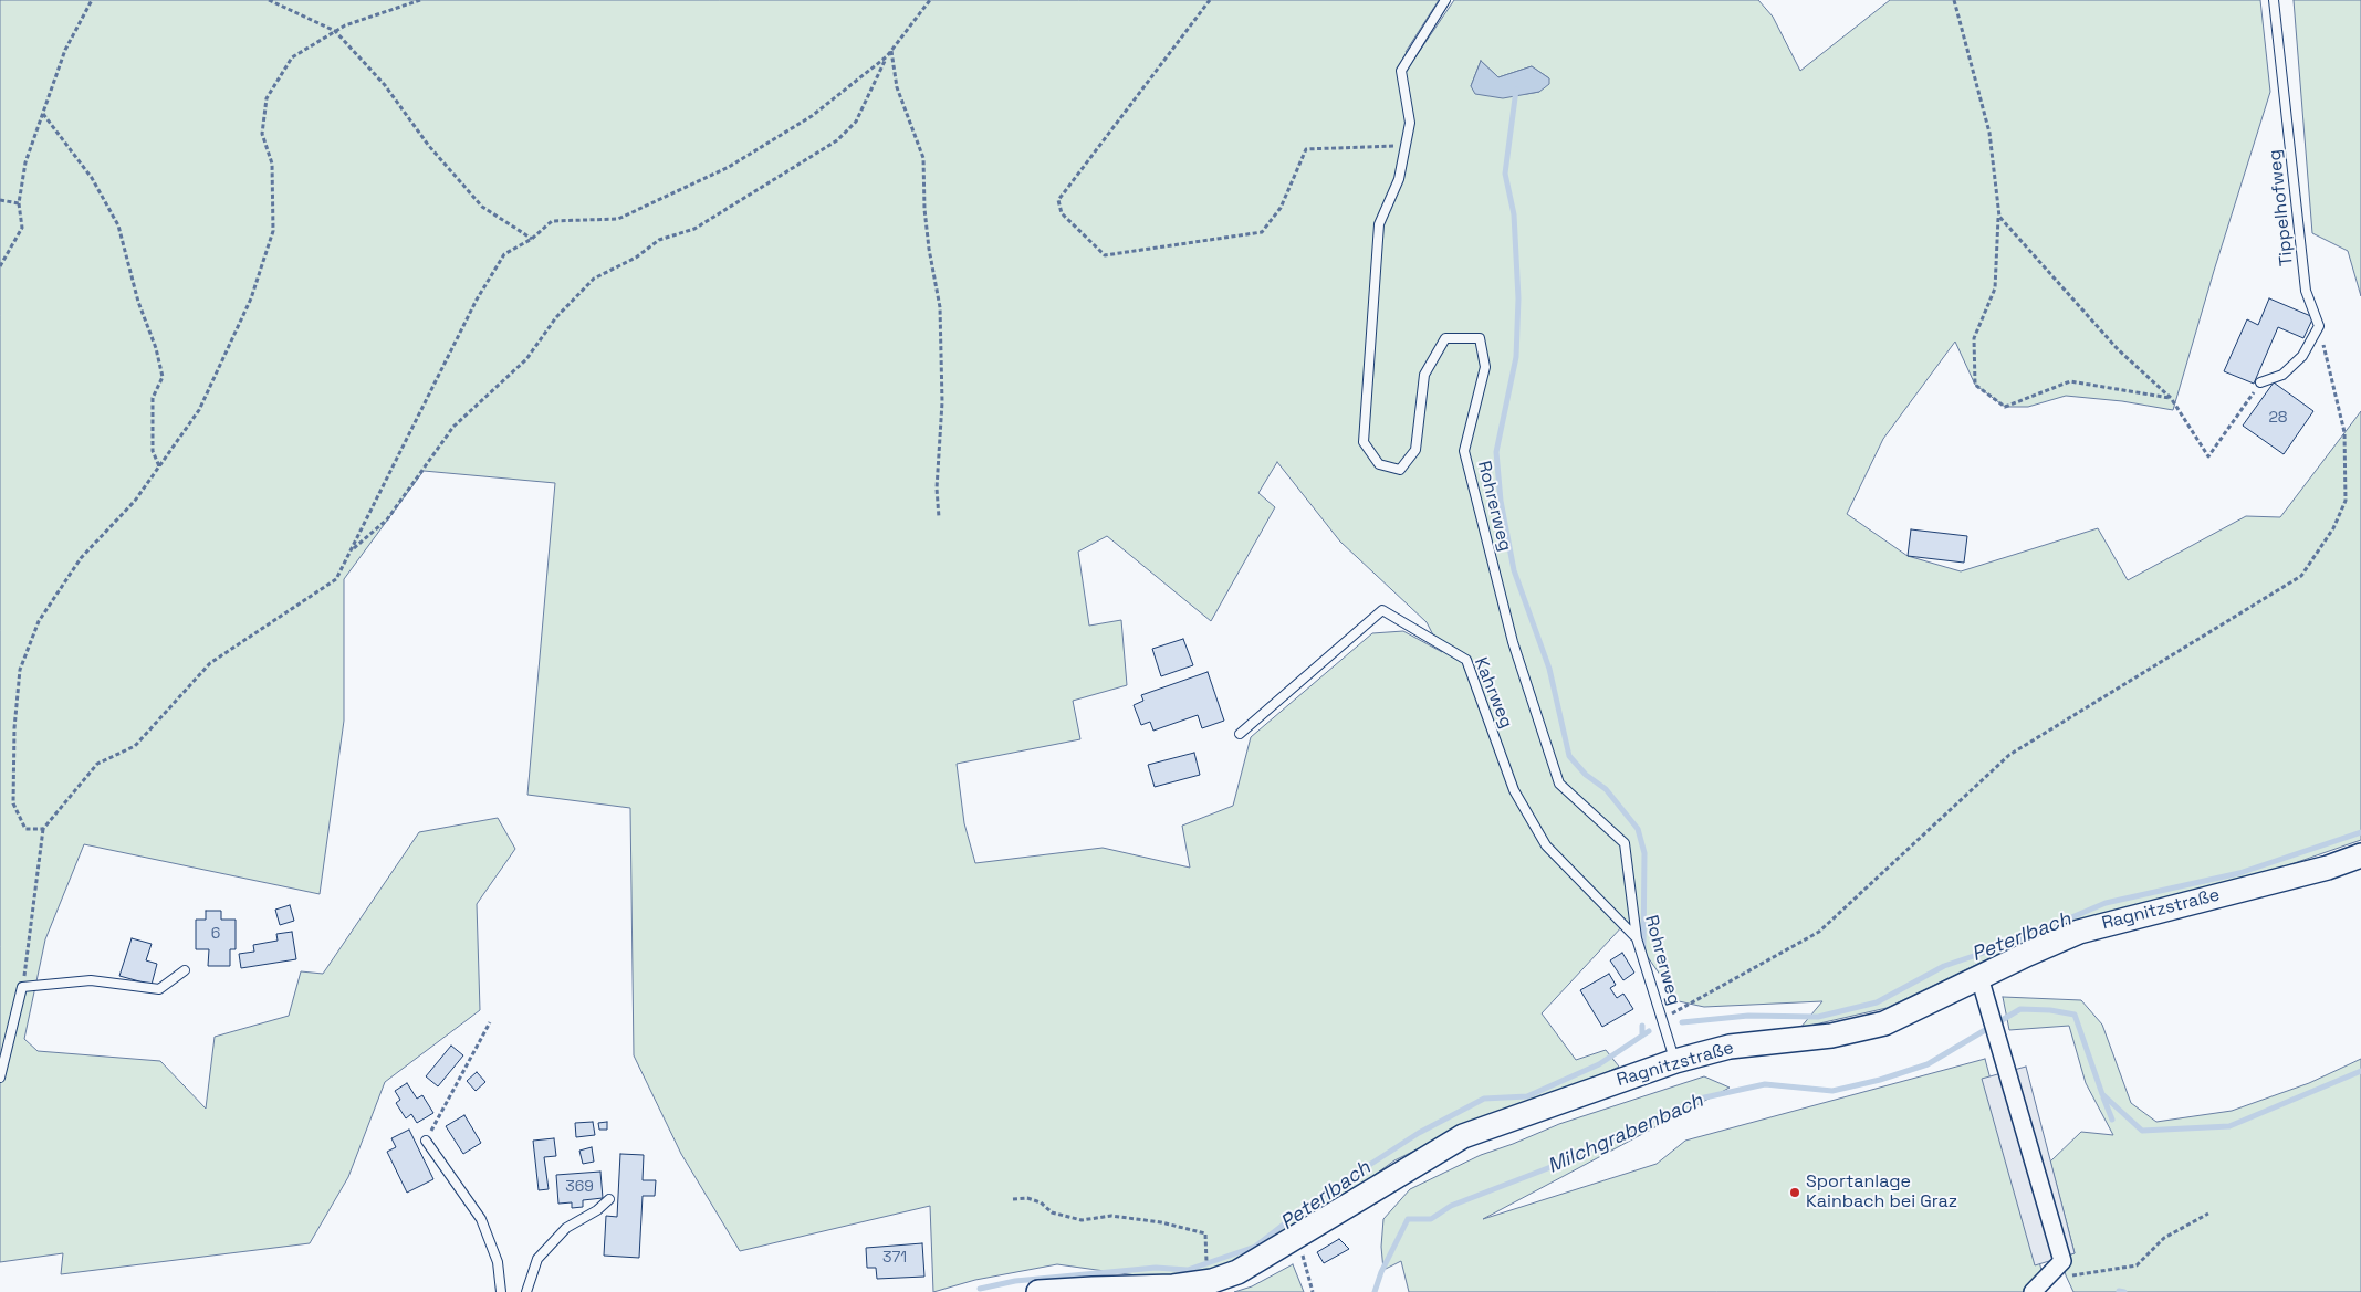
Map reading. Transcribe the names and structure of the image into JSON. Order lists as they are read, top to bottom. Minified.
{"streets":{"main road":["Ragnitzstraße"],"lane":["Tippelhofweg","Rohrerweg","Kahrweg"]},"crossings":[["Rohrerweg","Kahrweg"],["Rohrerweg","Ragnitzstraße"]],"water":["Peterlbach","Milchgrabenbach"],"places":["Sportanlage Kainbach bei Graz"],"house_numbers":["28","6","369","371"]}
